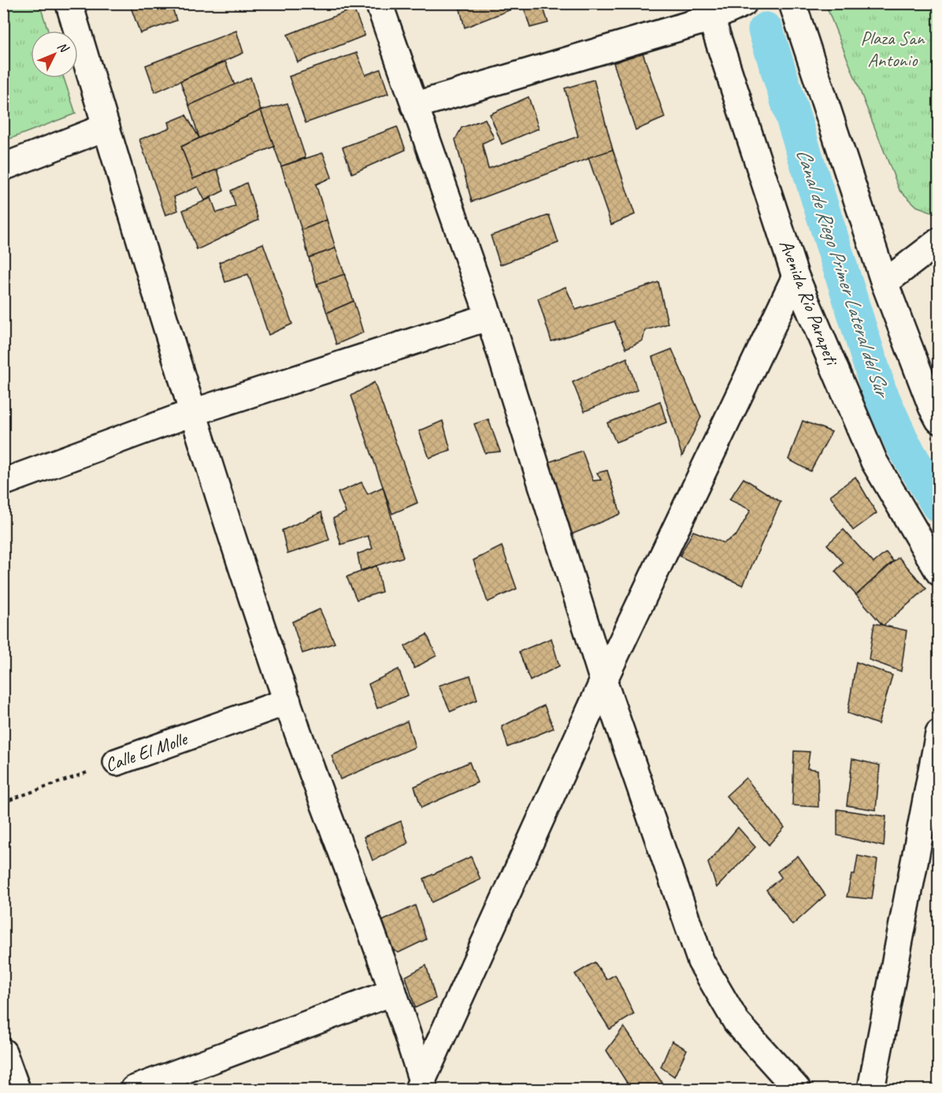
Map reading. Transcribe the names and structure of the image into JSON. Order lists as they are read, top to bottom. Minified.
{"streets":{"street":["Avenida Río Parapeti","Calle El Molle"]},"water":["Canal de Riego Primer Lateral del Sur"],"parks":["Plaza San Antonio"],"north":"top right"}
